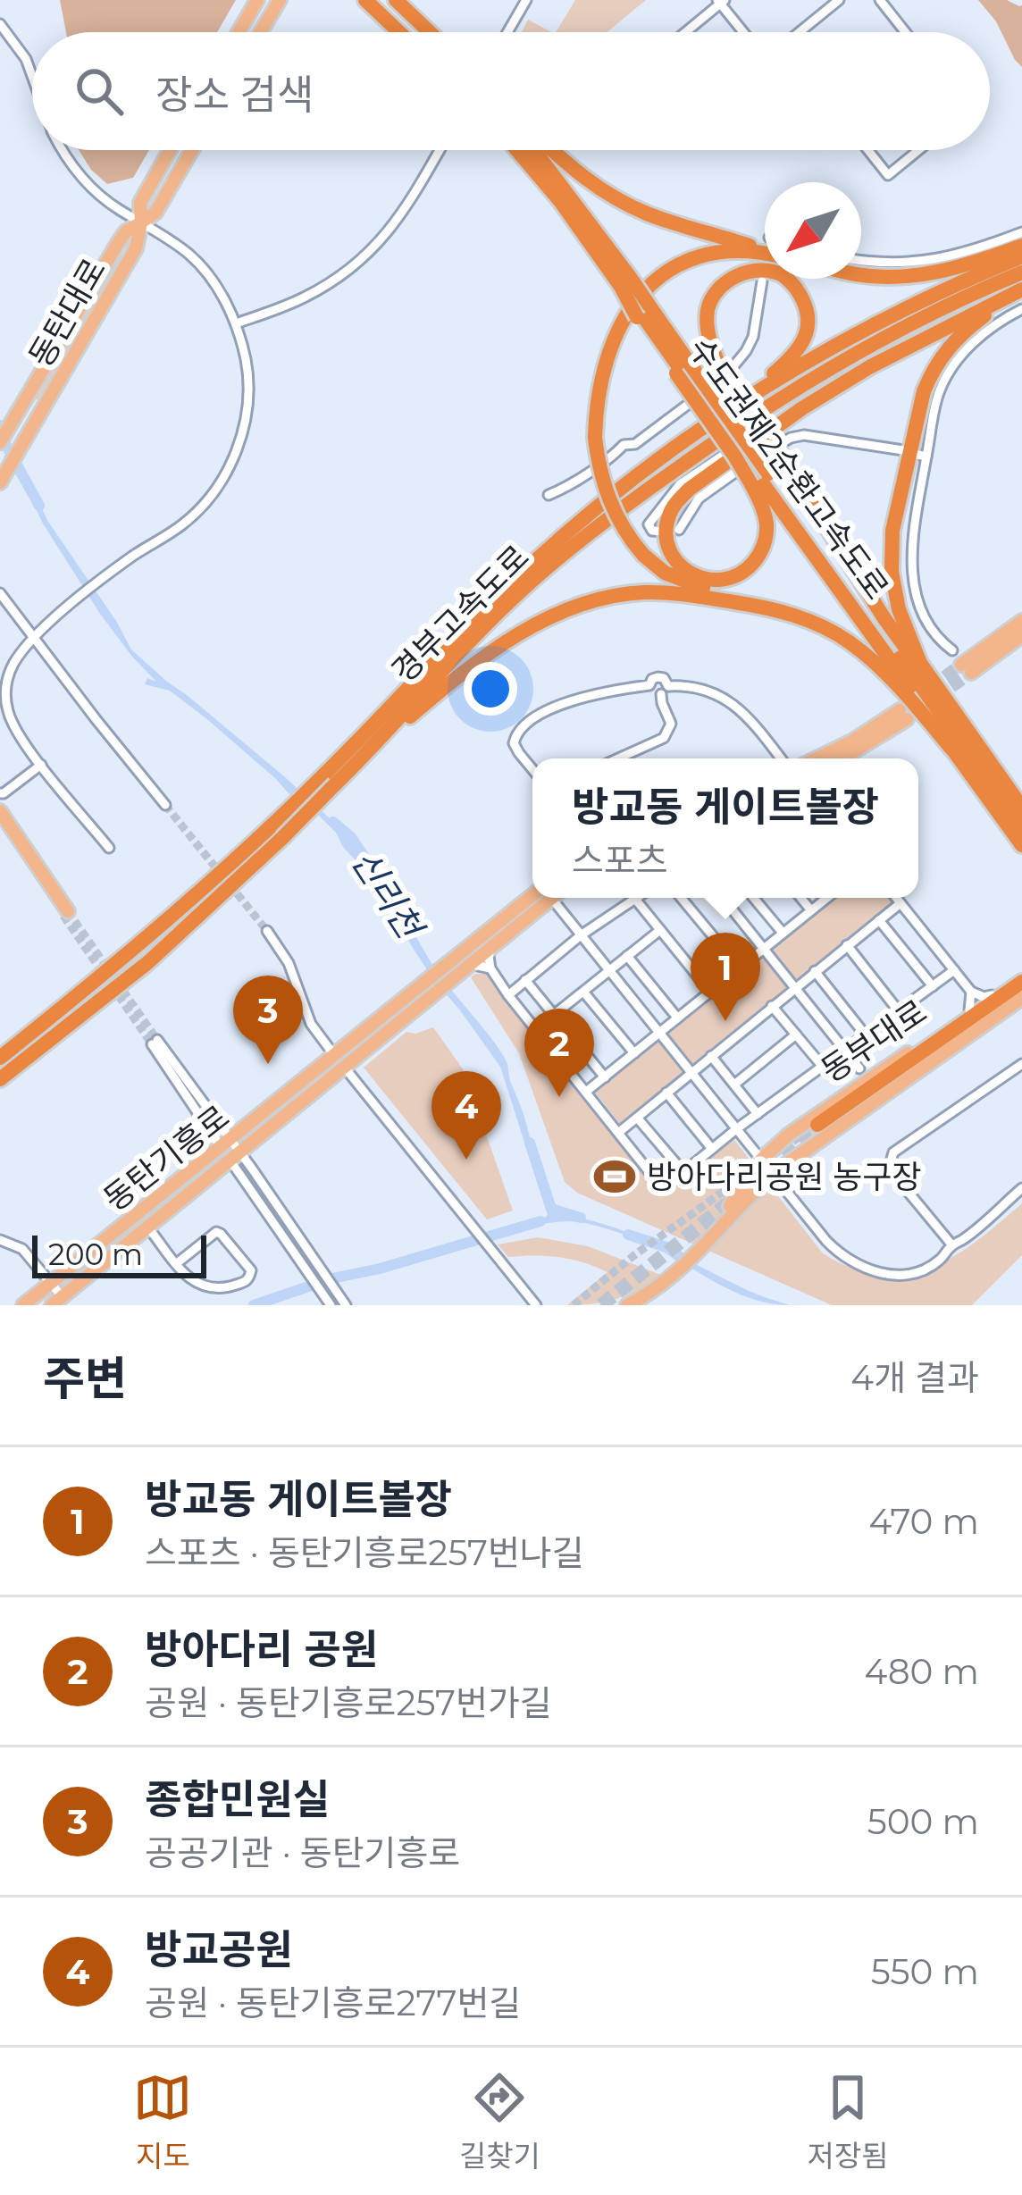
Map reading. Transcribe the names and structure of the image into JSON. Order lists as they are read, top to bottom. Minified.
{"streets":{"highway":["수도권제2순환고속도로","경부고속도로","동부대로"],"main road":["동탄대로","동탄기흥로"]},"water":["신리천"],"places":{"sports":["방아다리공원 농구장"]},"scale_bar":"200 m","north":"bottom left","page":{"search":"장소 검색","popup":["방교동 게이트볼장","스포츠"],"pins":["1","3","2","4"],"scale":"200 m","heading":["주변","4개 결과"],"list":[{"mark":"1","name":"방교동 게이트볼장","note":"스포츠 · 동탄기흥로257번나길","value":"470 m"},{"mark":"2","name":"방아다리 공원","note":"공원 · 동탄기흥로257번가길","value":"480 m"},{"mark":"3","name":"종합민원실","note":"공공기관 · 동탄기흥로","value":"500 m"},{"mark":"4","name":"방교공원","note":"공원 · 동탄기흥로277번길","value":"550 m"}],"nav":["지도","길찾기","저장됨"]}}
